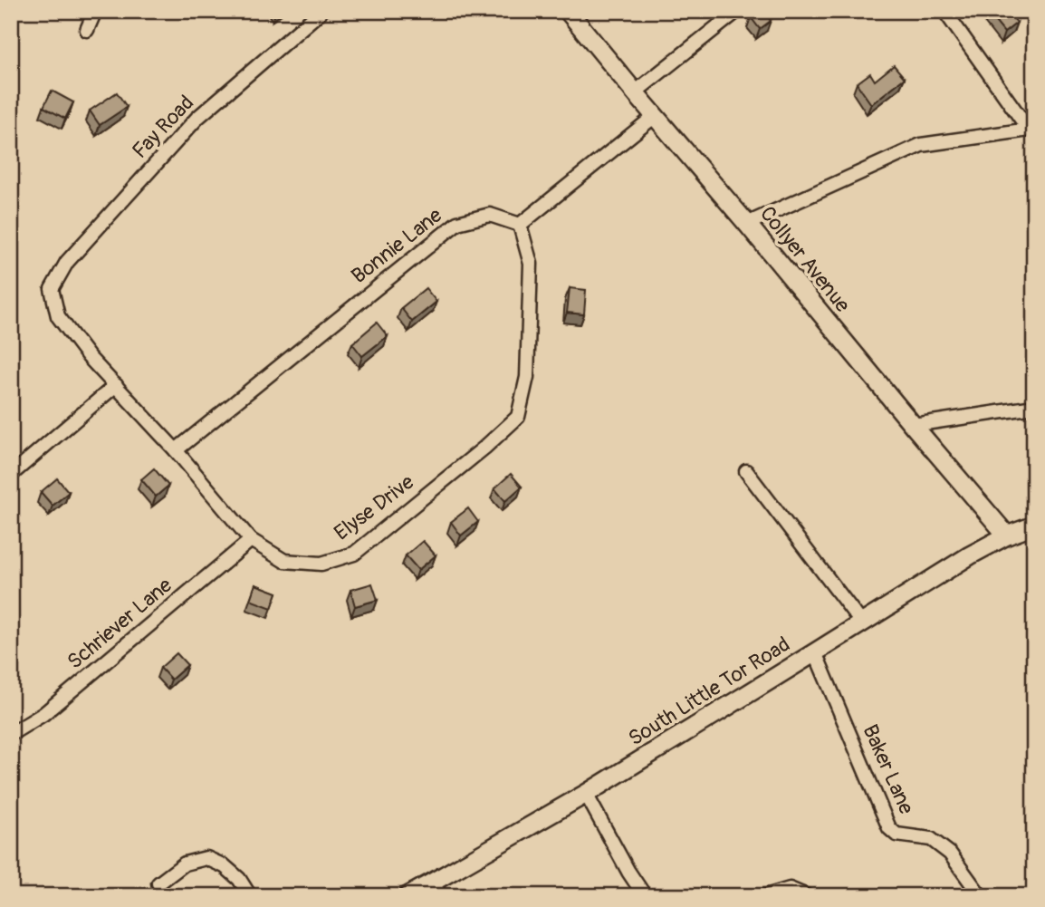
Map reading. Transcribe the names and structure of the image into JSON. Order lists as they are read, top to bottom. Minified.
{"streets":{"street":["Fay Road","Bonnie Lane","Collyer Avenue","Elyse Drive","Schriever Lane","South Little Tor Road","Baker Lane"]},"crossings":[["Fay Road","Elyse Drive"],["Bonnie Lane","Elyse Drive"],["Collyer Avenue","South Little Tor Road"],["Elyse Drive","Schriever Lane"],["South Little Tor Road","Baker Lane"]]}
